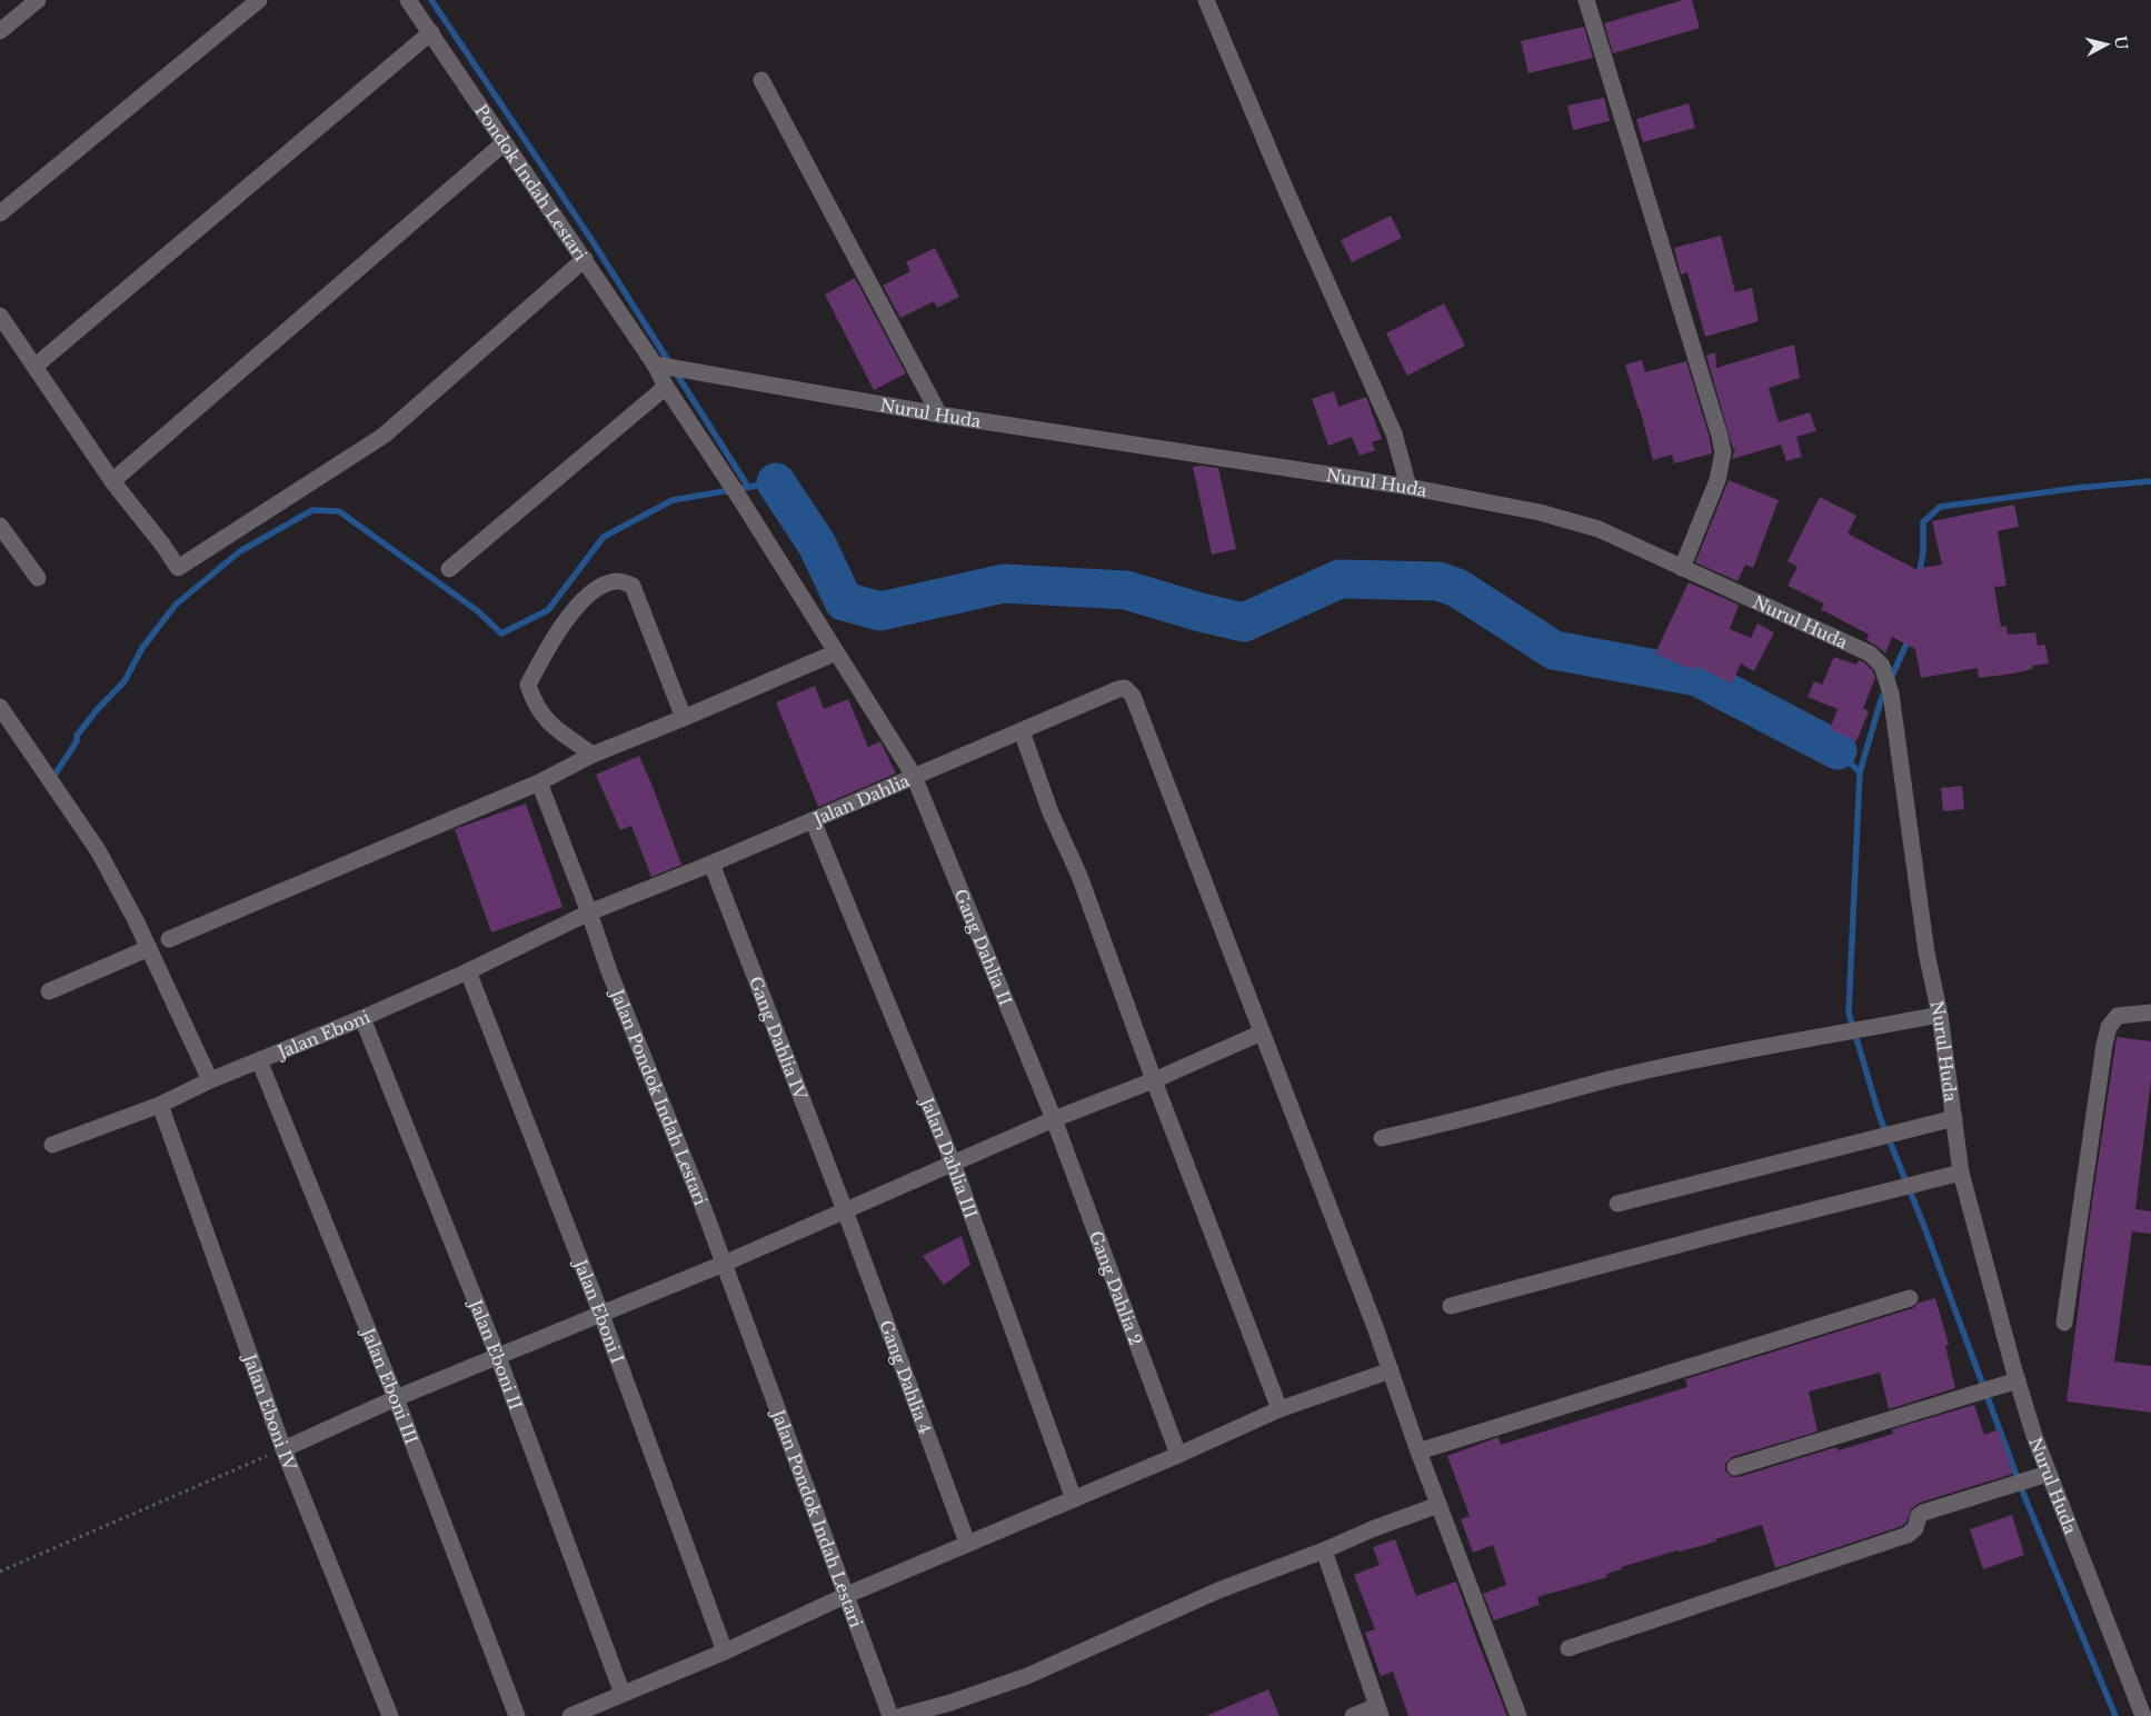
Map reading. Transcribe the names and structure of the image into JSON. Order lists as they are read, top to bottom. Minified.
{"streets":{"street":["Pondok Indah Lestari","Nurul Huda","Jalan Dahlia","Gang Dahlia II","Jalan Eboni","Gang Dahlia IV","Jalan Pondok Indah Lestari","Jalan Dahlia III","Gang Dahlia 2","Jalan Eboni I","Jalan Eboni II","Gang Dahlia 4","Jalan Eboni III","Jalan Eboni IV"]},"crossings":[["Pondok Indah Lestari","Nurul Huda"],["Pondok Indah Lestari","Gang Dahlia II"],["Jalan Dahlia","Gang Dahlia II"],["Jalan Dahlia","Jalan Eboni"],["Jalan Dahlia","Gang Dahlia IV"],["Jalan Dahlia","Jalan Pondok Indah Lestari"],["Jalan Dahlia","Jalan Dahlia III"],["Gang Dahlia II","Gang Dahlia 2"],["Jalan Eboni","Jalan Pondok Indah Lestari"],["Jalan Eboni","Jalan Eboni I"],["Jalan Eboni","Jalan Eboni II"],["Jalan Eboni","Jalan Eboni III"],["Jalan Eboni","Jalan Eboni IV"],["Gang Dahlia IV","Gang Dahlia 4"]],"north":"right"}
